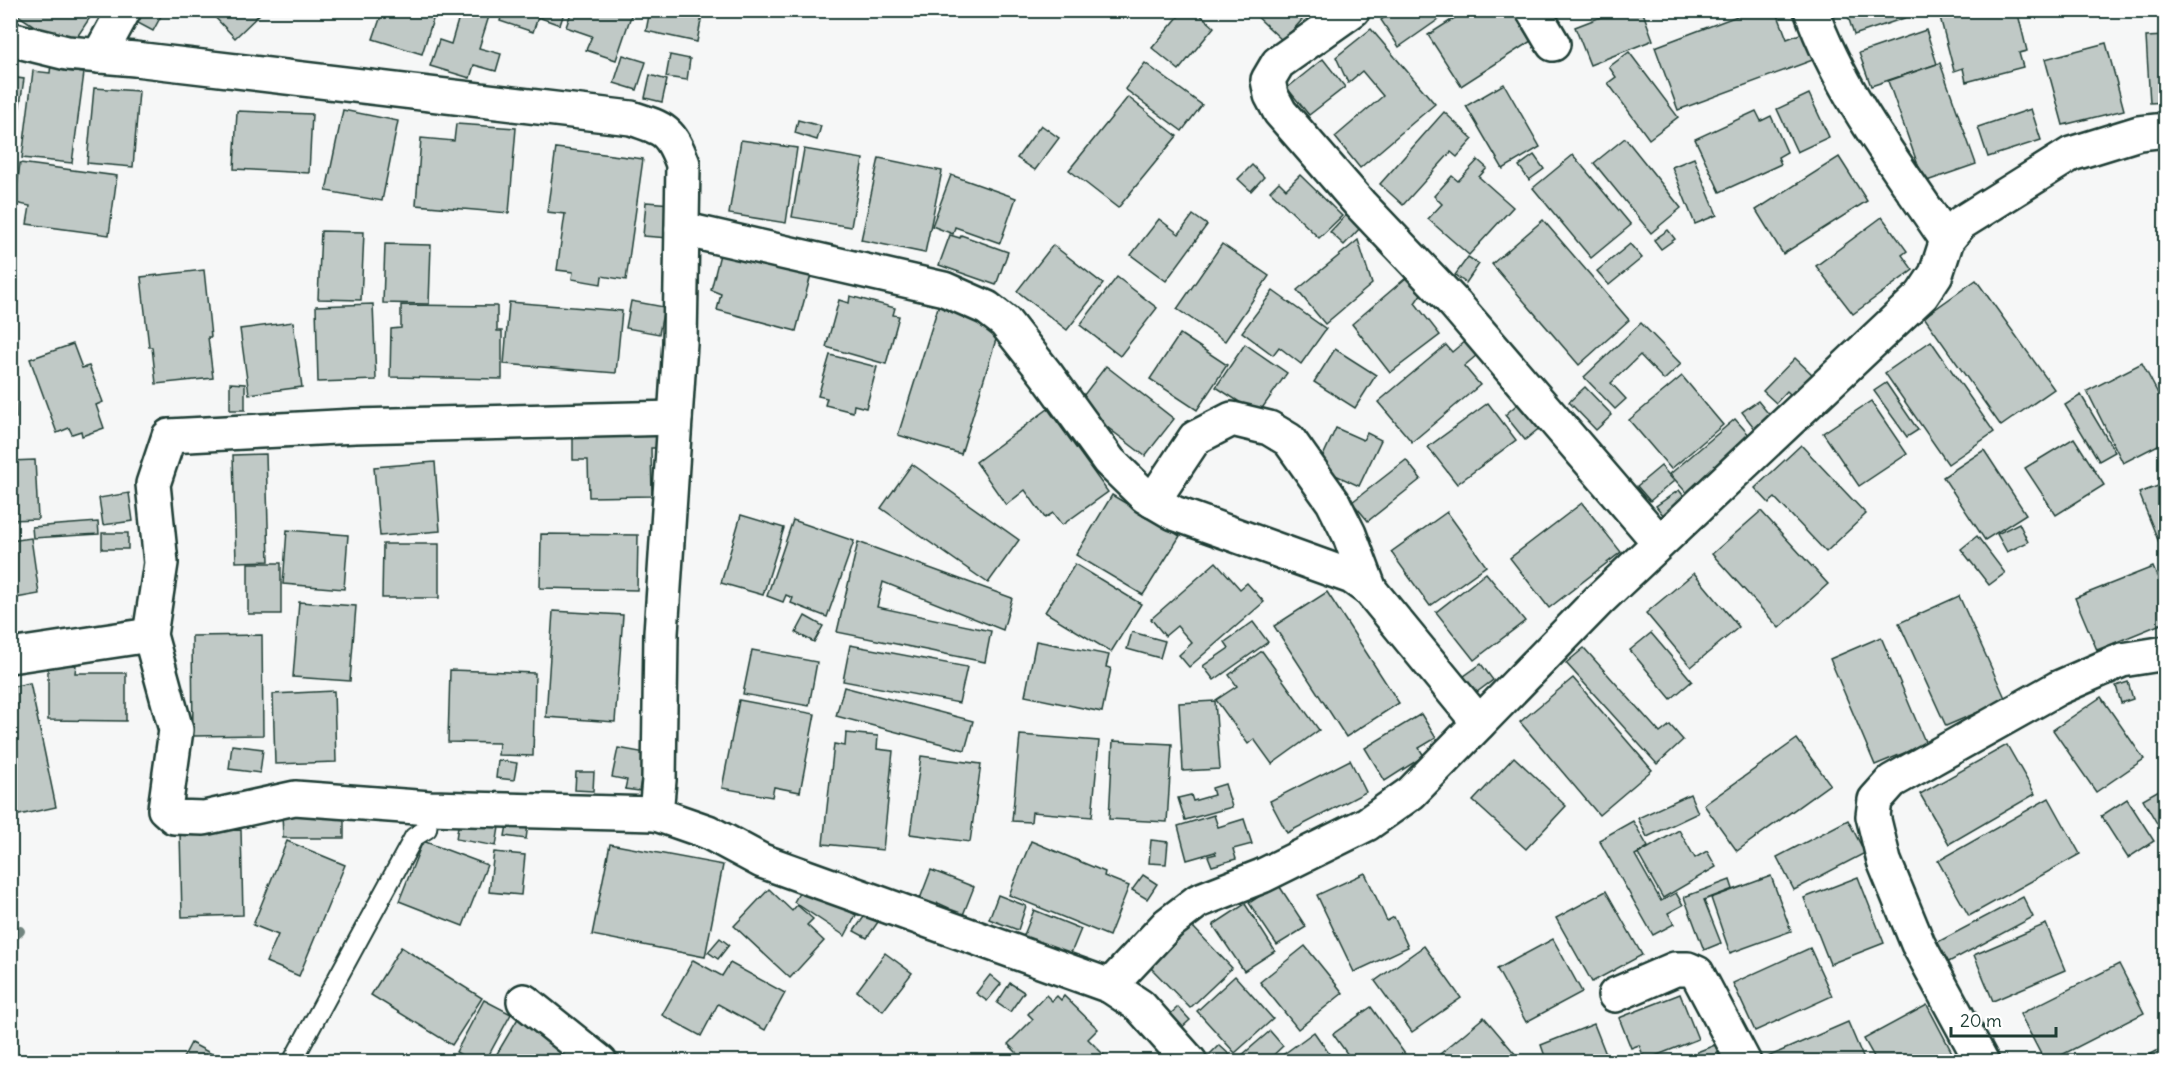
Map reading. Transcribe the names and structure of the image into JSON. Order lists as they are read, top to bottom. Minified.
{"scale_bar":"20 m"}
